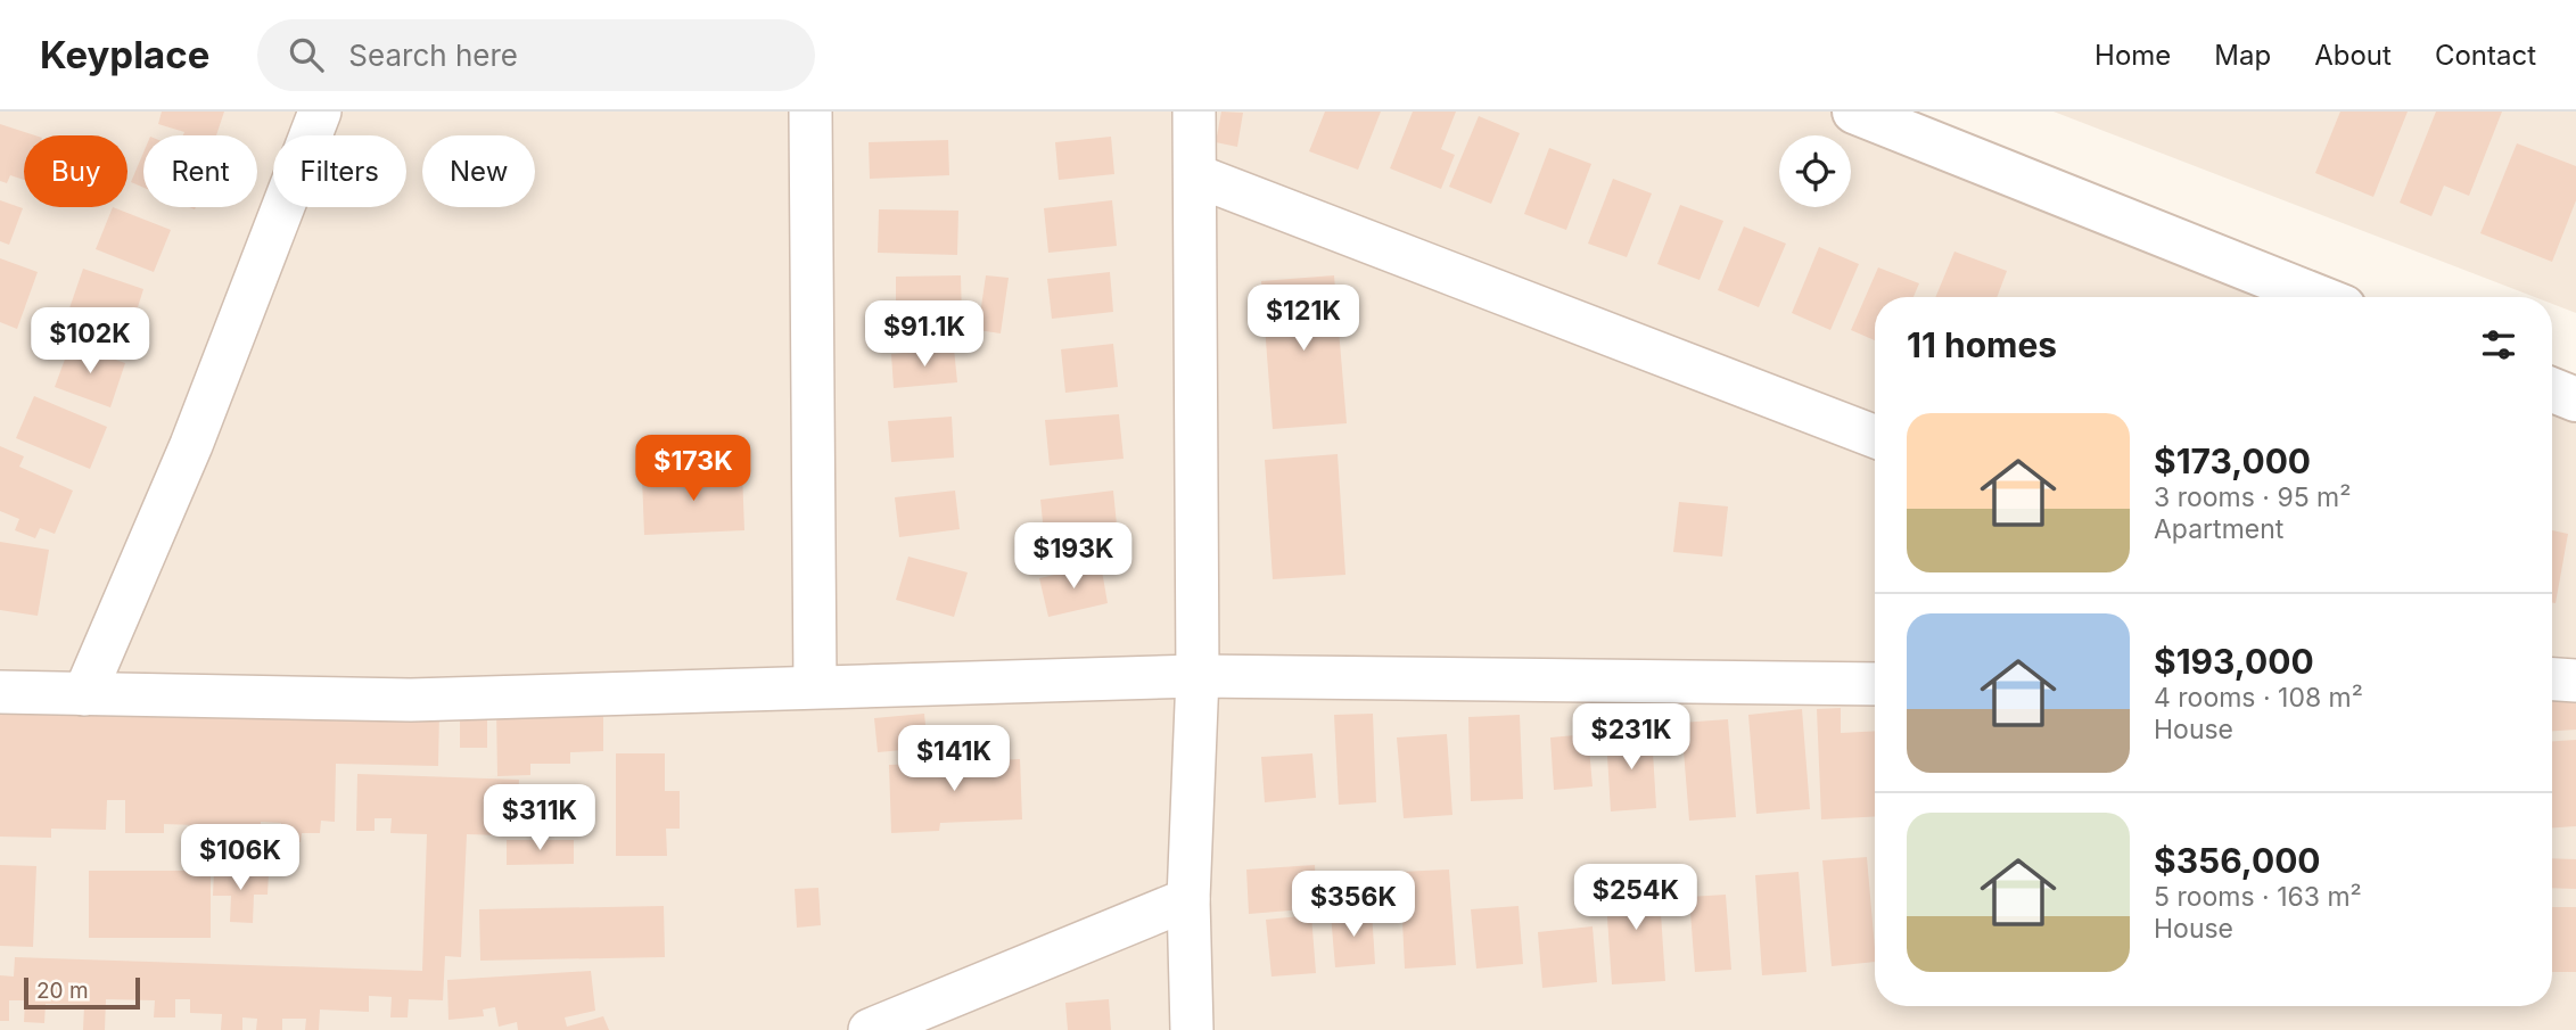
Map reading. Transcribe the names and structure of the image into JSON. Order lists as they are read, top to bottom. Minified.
{"scale_bar":"20 m","page":{"header":"Keyplace","search":"Search here","nav":["Home","Map","About","Contact"],"chip":["Buy","Rent","Filters","New"],"price":["$121K","$91.1K","$102K","$173K","$193K","$231K","$141K","$311K","$106K","$254K","$356K"],"heading":"11 homes","list":[{"name":"$173,000","note":"3 rooms · 95 m² · Apartment"},{"name":"$193,000","note":"4 rooms · 108 m² · House"},{"name":"$356,000","note":"5 rooms · 163 m² · House"}],"scale":"20 m"}}
